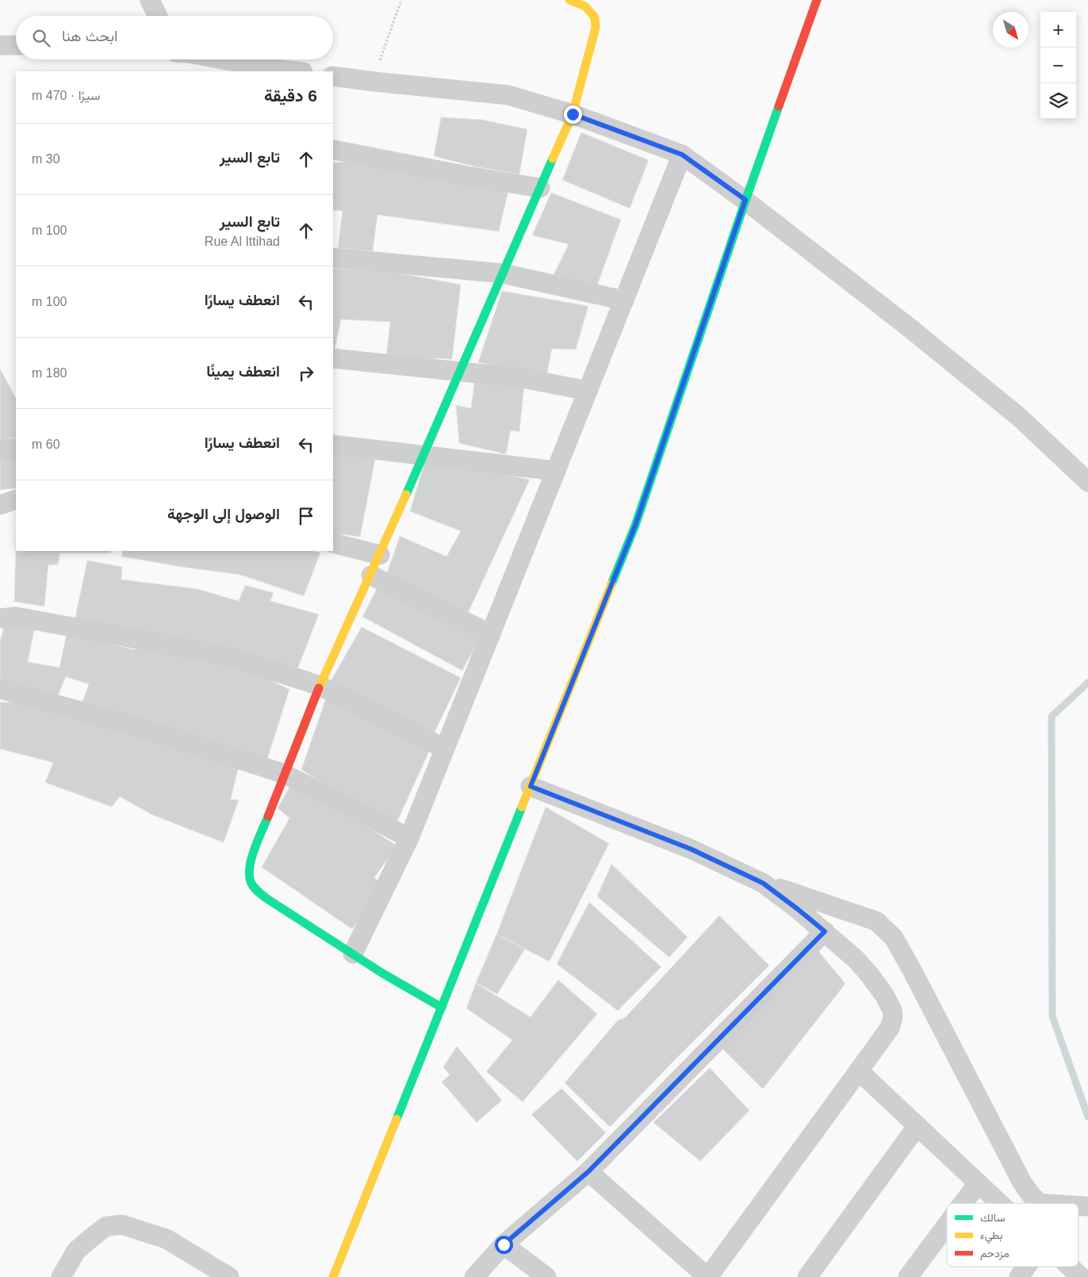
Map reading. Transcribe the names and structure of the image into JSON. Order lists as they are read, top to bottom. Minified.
{"legend":["سالك","بطيء","مزدحم"],"north":"bottom right","page":{"map_buttons":["+","−"],"search":"ابحث هنا","heading":["6 دقيقة","سيرًا · 470 m"],"list":[["تابع السير","30 m"],["تابع السير","Rue Al Ittihad","100 m"],["انعطف يسارًا","100 m"],["انعطف يمينًا","180 m"],["انعطف يسارًا","60 m"],"الوصول إلى الوجهة"]}}
